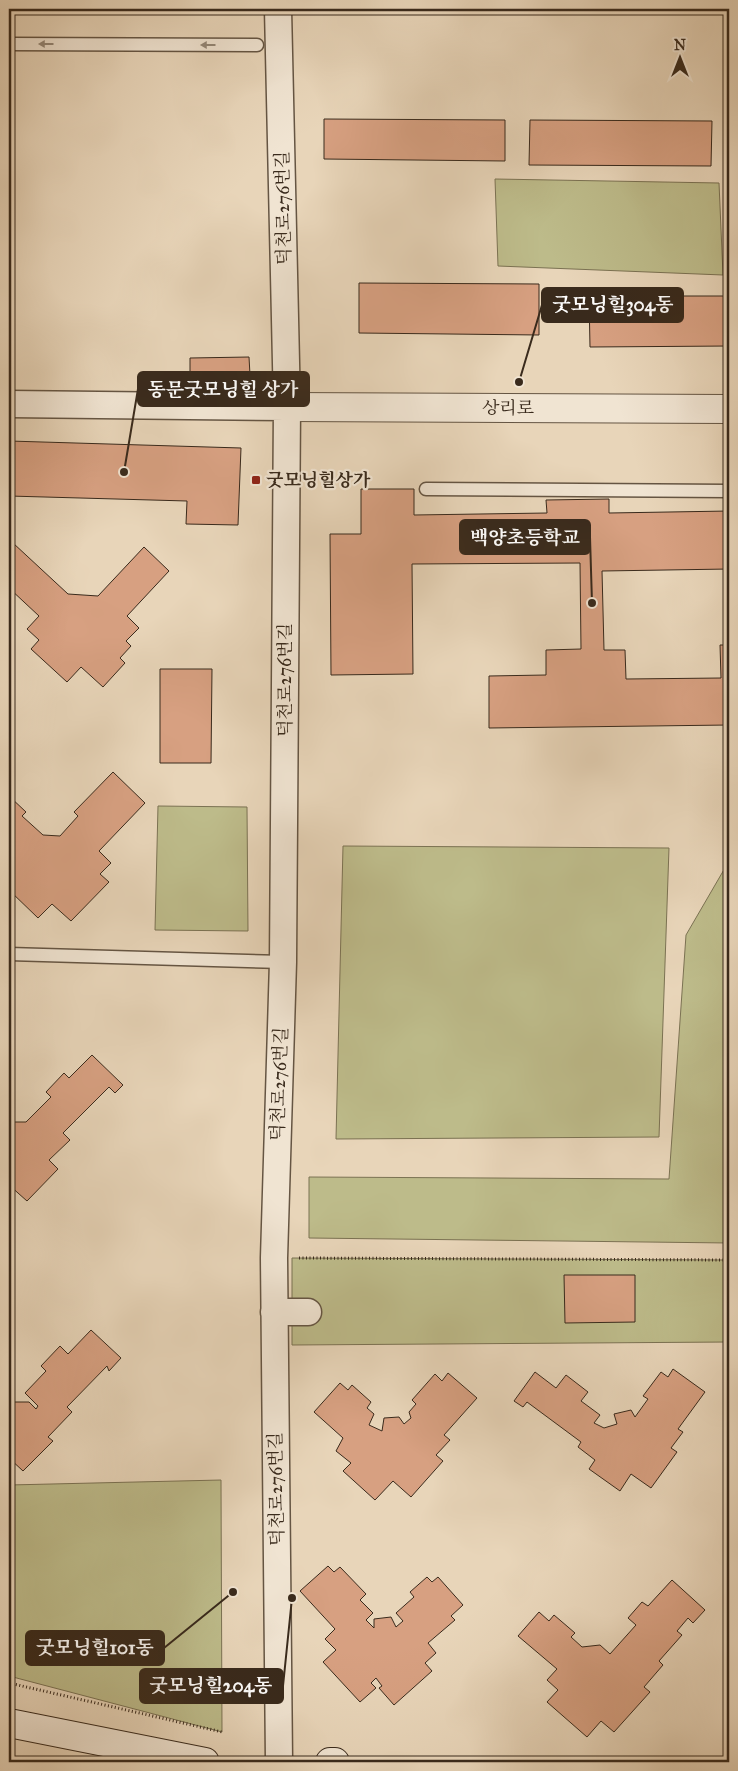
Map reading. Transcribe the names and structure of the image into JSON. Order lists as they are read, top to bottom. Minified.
{"streets":{"street":["덕천로276번길","상리로"]},"crossings":[["덕천로276번길","상리로"]],"places":{"other":["굿모닝힐304동","동문굿모닝힐 상가","백양초등학교","굿모닝힐101동","굿모닝힐204동"],"transit":["굿모닝힐상가"]},"north":"top"}
